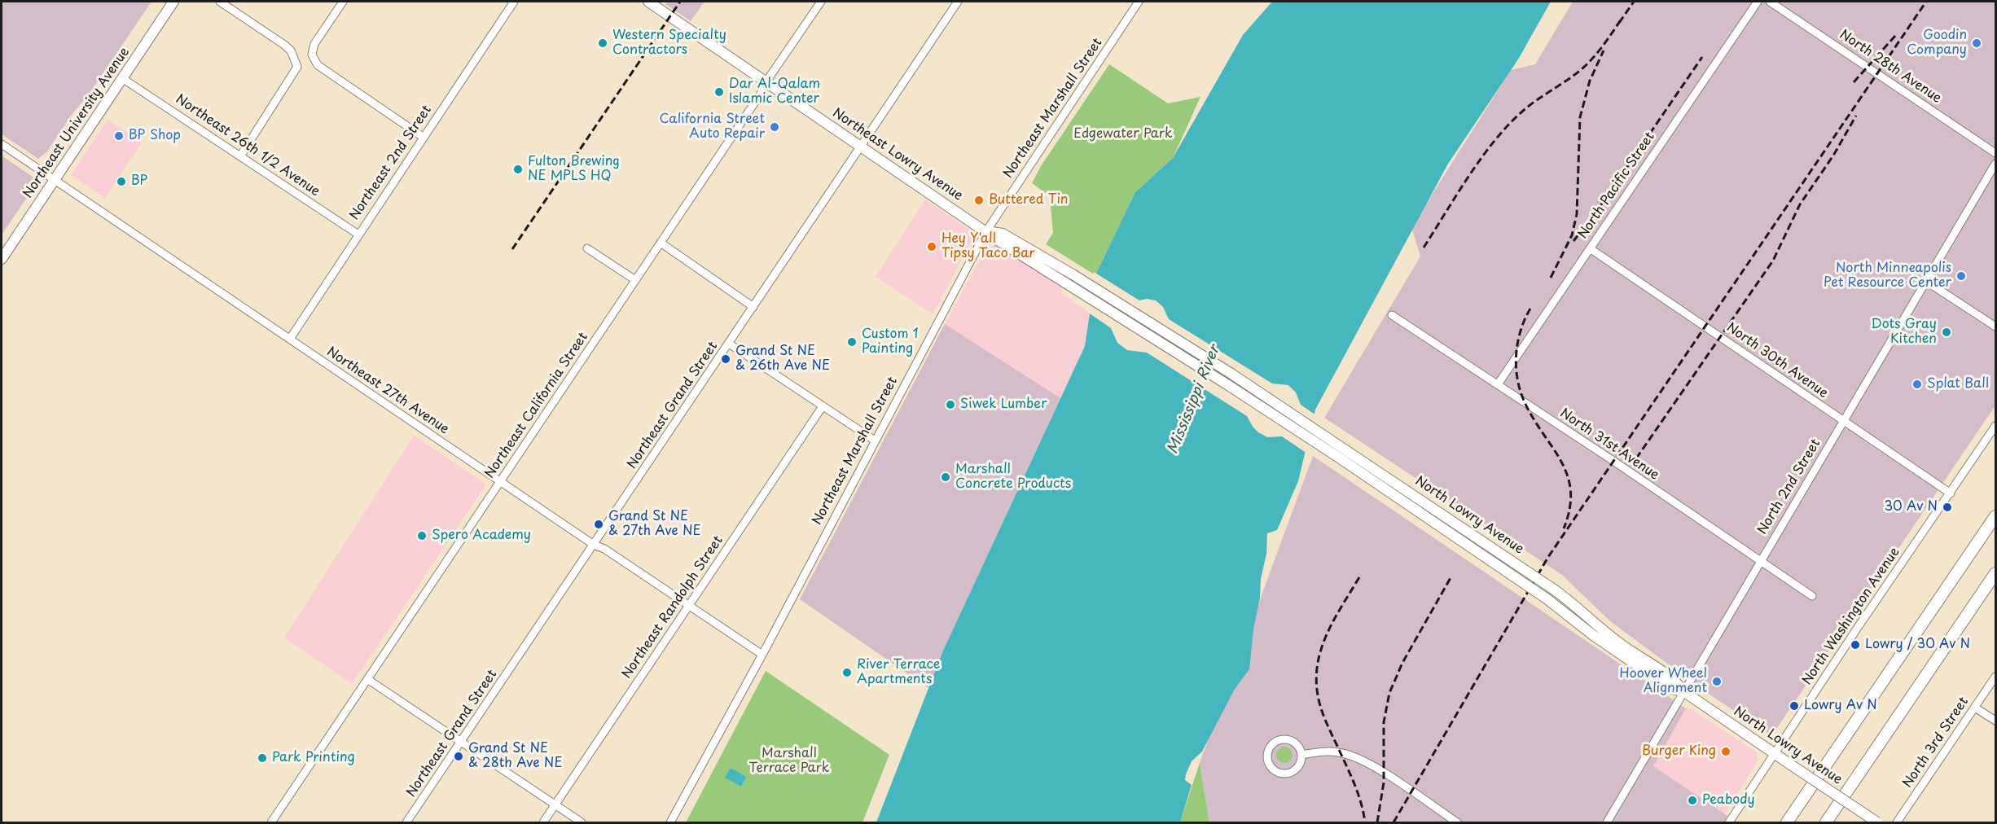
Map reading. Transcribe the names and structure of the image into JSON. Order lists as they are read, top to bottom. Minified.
{"streets":{"main road":["Northeast University Avenue","Northeast Lowry Avenue","North Lowry Avenue"],"street":["North 28th Avenue","Northeast Marshall Street","Northeast 26th 1/2 Avenue","Northeast 2nd Street","North Pacific Street","North 30th Avenue","Northeast 27th Avenue","Northeast California Street","Northeast Grand Street","North 31st Avenue","North 2nd Street","Northeast Randolph Street","North Washington Avenue","North 3rd Street"]},"crossings":[["Northeast Marshall Street","Northeast Lowry Avenue"],["Northeast Marshall Street","Northeast 27th Avenue"],["Northeast University Avenue","Northeast 26th 1/2 Avenue"],["Northeast University Avenue","Northeast 27th Avenue"],["Northeast 26th 1/2 Avenue","Northeast 2nd Street"],["Northeast Lowry Avenue","Northeast California Street"],["Northeast Lowry Avenue","Northeast Grand Street"],["Northeast Lowry Avenue","North Lowry Avenue"],["Northeast 2nd Street","Northeast 27th Avenue"],["North Pacific Street","North 30th Avenue"],["North Pacific Street","North 31st Avenue"],["North 30th Avenue","North 2nd Street"],["North 30th Avenue","North Washington Avenue"],["Northeast 27th Avenue","Northeast California Street"],["Northeast 27th Avenue","Northeast Grand Street"],["Northeast 27th Avenue","Northeast Randolph Street"],["North 31st Avenue","North 2nd Street"],["North 2nd Street","North Lowry Avenue"],["North Lowry Avenue","North Washington Avenue"]],"water":["Mississippi River"],"parks":["Edgewater Park","Marshall Terrace Park"],"places":["Western Specialty Contractors","Goodin Company","Dar Al-Qalam Islamic Center","California Street Auto Repair","BP Shop","Fulton Brewing NE MPLS HQ","BP","Buttered Tin","Hey Y'all Tipsy Taco Bar","North Minneapolis Pet Resource Center","Dots Gray Kitchen","Custom 1 Painting","Grand St NE & 26th Ave NE","Splat Ball","Siwek Lumber","Marshall Concrete Products","30 Av N","Grand St NE & 27th Ave NE","Spero Academy","Lowry / 30 Av N","River Terrace Apartments","Hoover Wheel Alignment","Lowry Av N","Burger King","Grand St NE & 28th Ave NE","Park Printing","Peabody"]}
